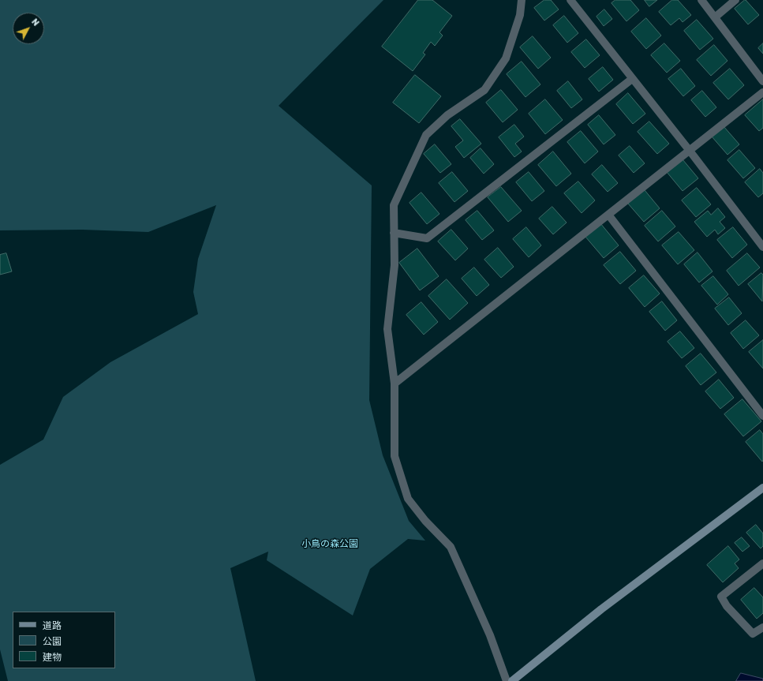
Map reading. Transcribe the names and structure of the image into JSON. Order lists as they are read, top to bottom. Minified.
{"parks":["小鳥の森公園"],"legend":["道路","公園","建物"],"north":"top right"}
